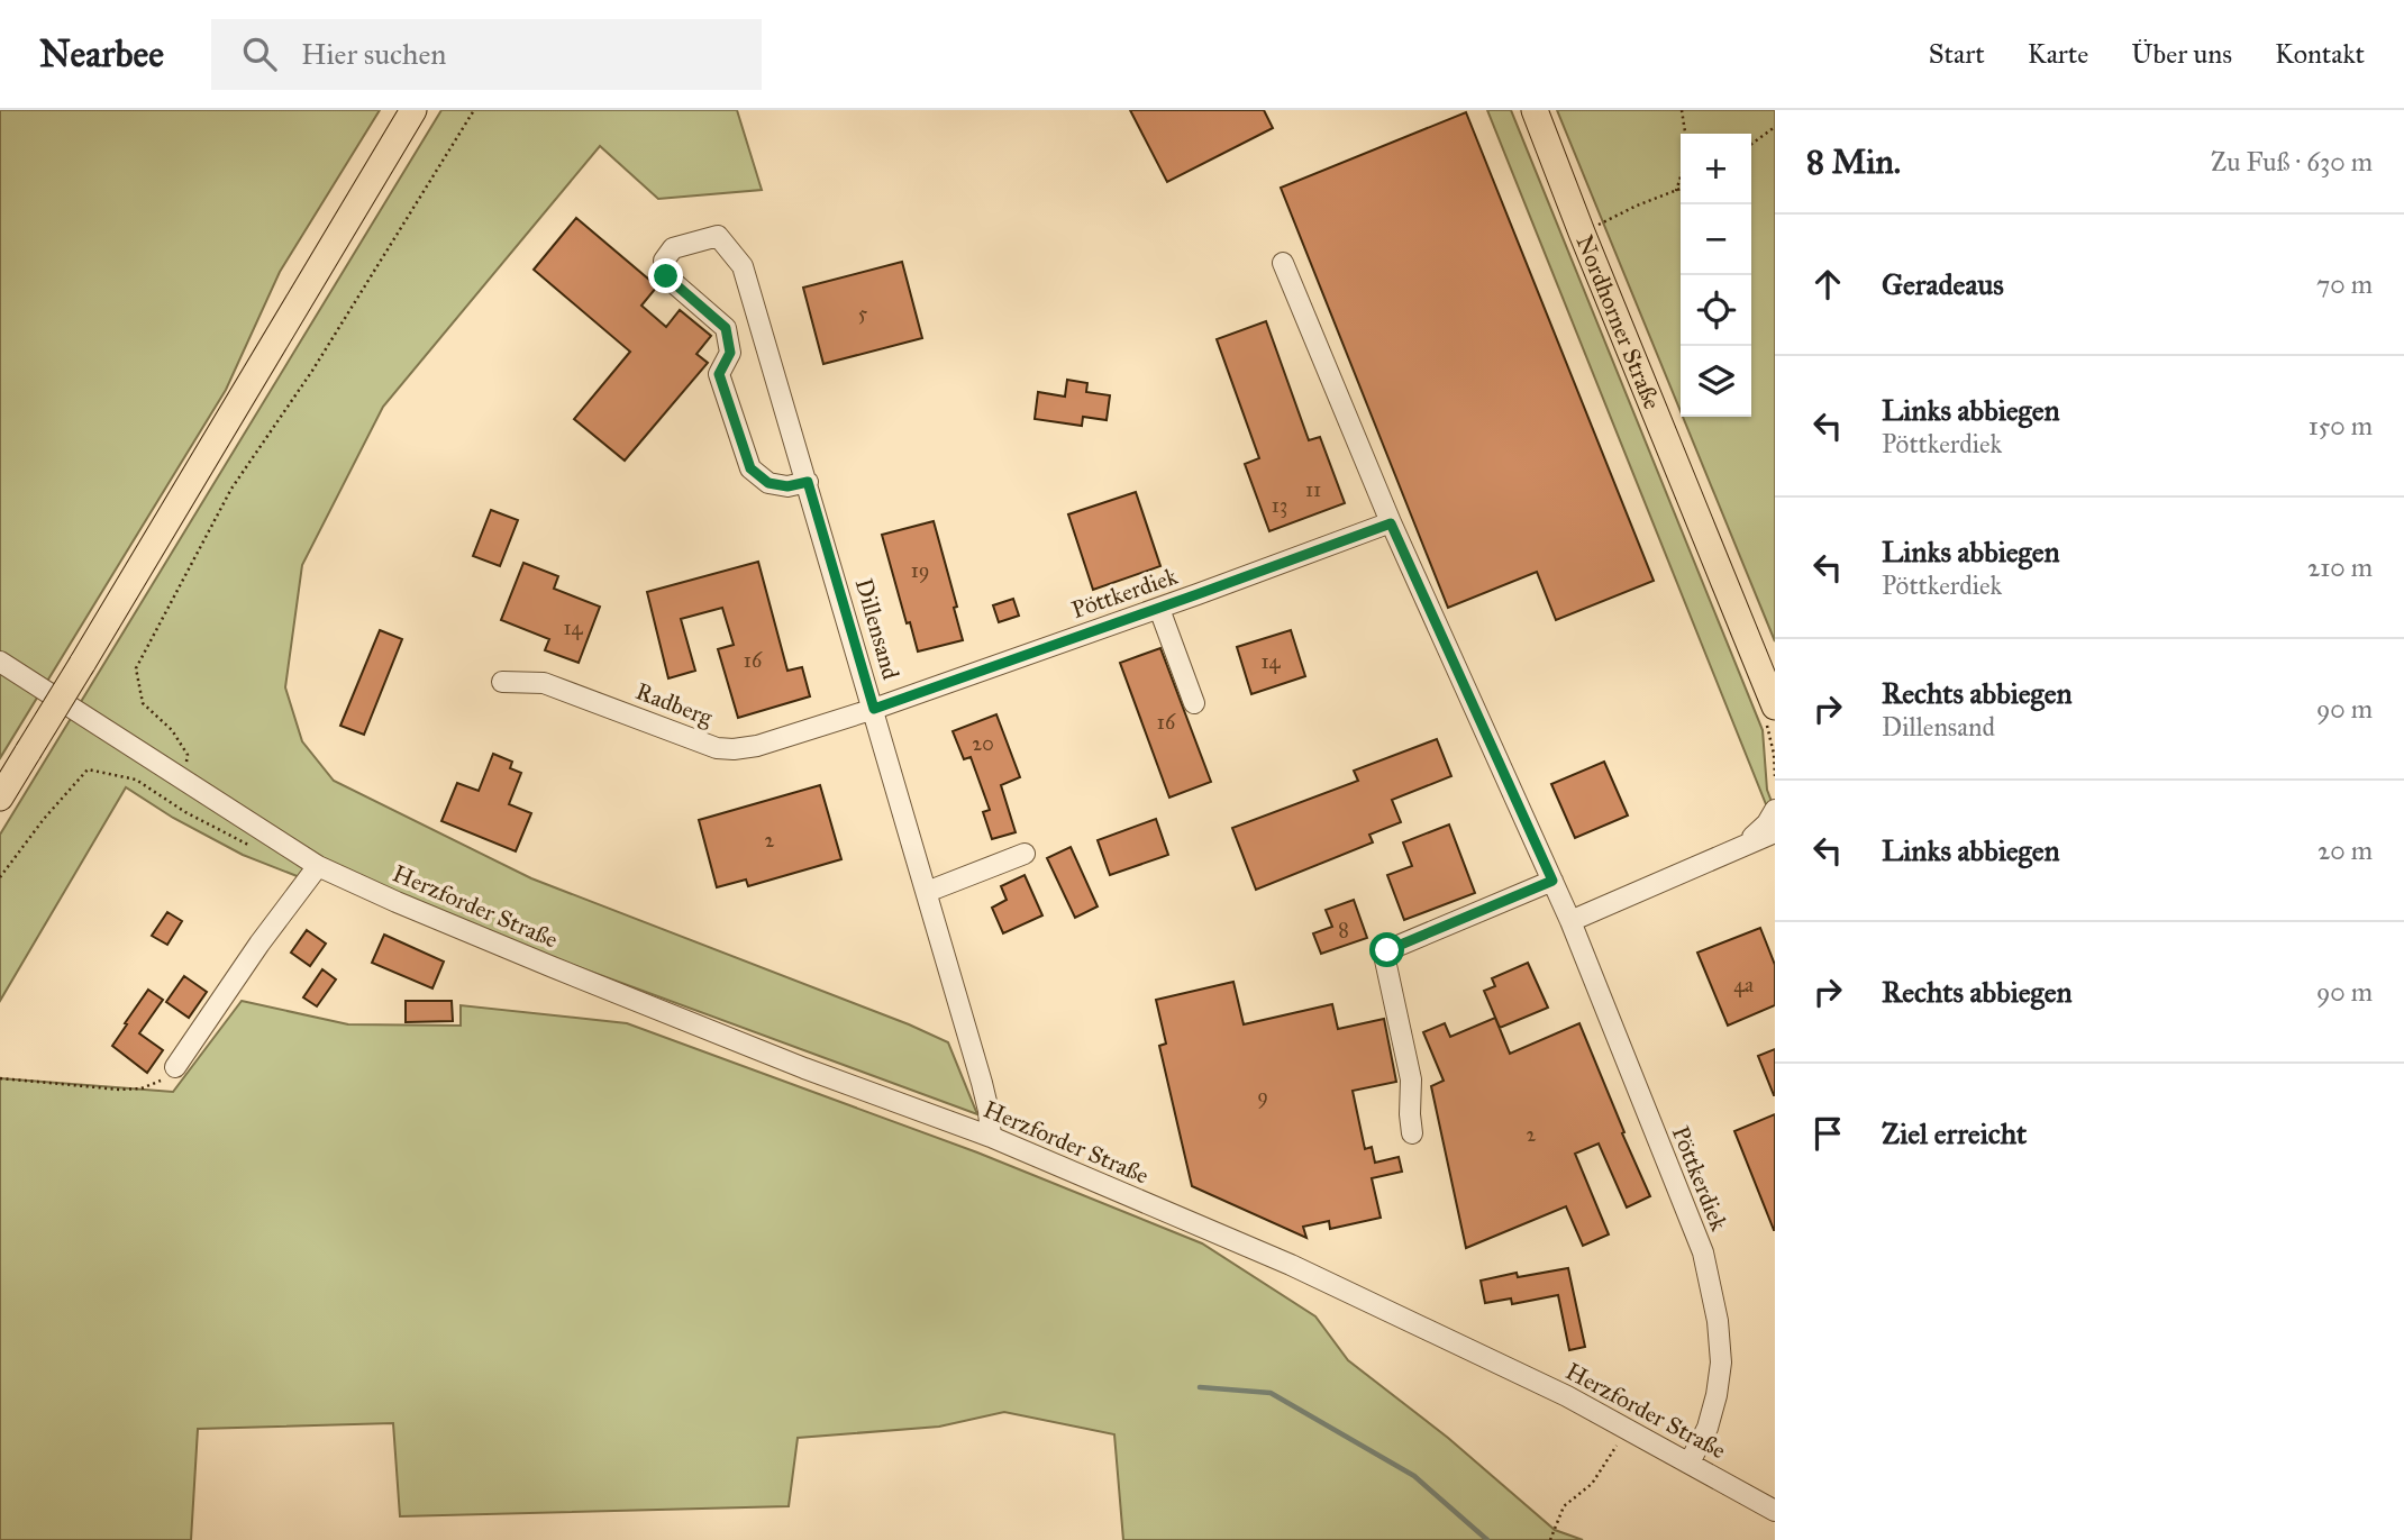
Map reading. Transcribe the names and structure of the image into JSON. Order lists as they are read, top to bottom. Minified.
{"streets":{"main road":["Nordhorner Straße"],"street":["Pöttkerdiek","Dillensand","Radberg","Herzforder Straße"]},"crossings":[["Pöttkerdiek","Dillensand"],["Pöttkerdiek","Radberg"],["Pöttkerdiek","Herzforder Straße"],["Dillensand","Radberg"],["Dillensand","Herzforder Straße"]],"house_numbers":["5","11","13","19","14","16","14","16","20","2","8","4a","9","2"],"page":{"header":"Nearbee","search":"Hier suchen","nav":["Start","Karte","Über uns","Kontakt"],"heading":["8 Min.","Zu Fuß · 630 m"],"map_buttons":["+","−"],"list":[["Geradeaus","70 m"],["Links abbiegen","Pöttkerdiek","150 m"],["Links abbiegen","Pöttkerdiek","210 m"],["Rechts abbiegen","Dillensand","90 m"],["Links abbiegen","20 m"],["Rechts abbiegen","90 m"],"Ziel erreicht"]}}
